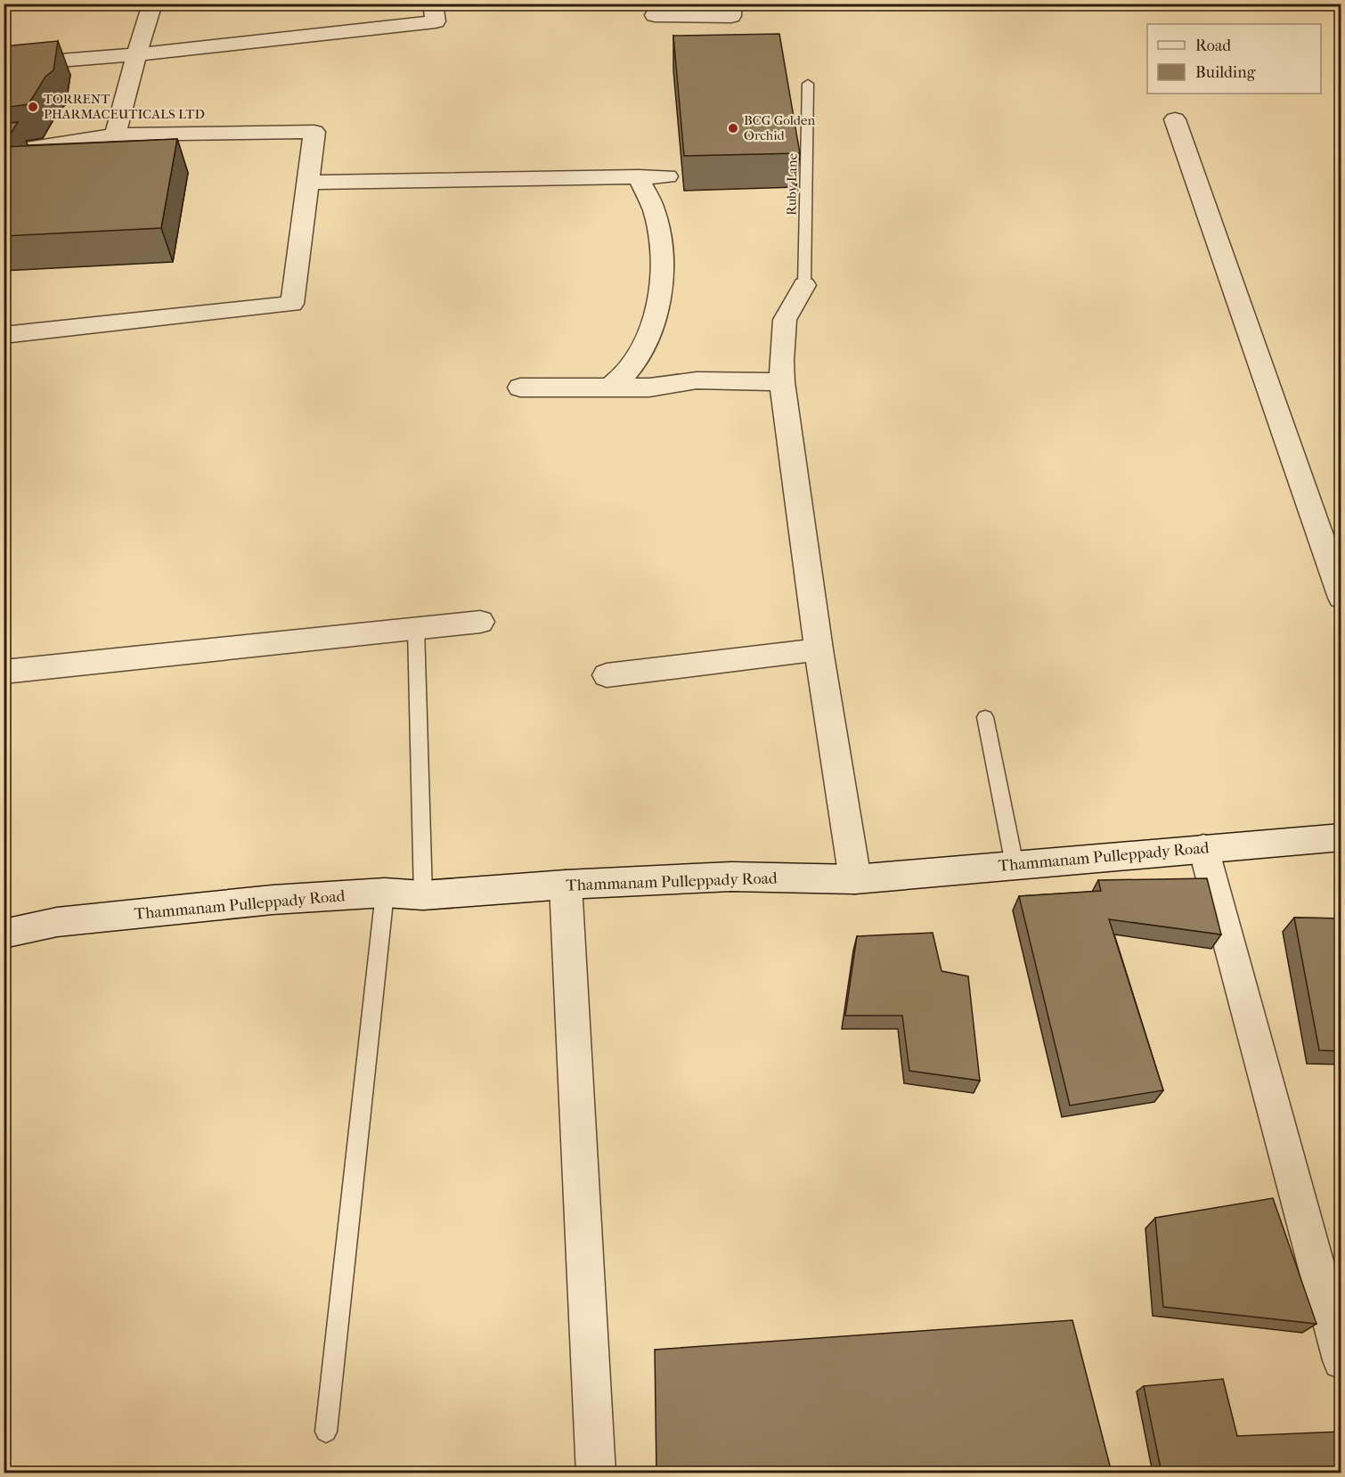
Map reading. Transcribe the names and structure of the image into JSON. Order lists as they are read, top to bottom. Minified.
{"streets":{"street":["Thammanam Pulleppady Road"],"lane":["Ruby Lane"]},"places":["TORRENT PHARMACEUTICALS LTD","BCG Golden Orchid"],"legend":["Road","Building"]}
